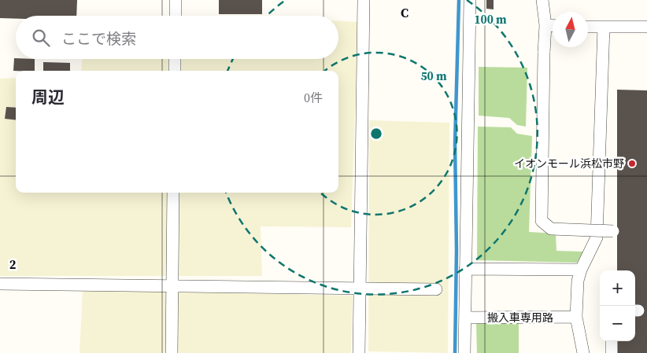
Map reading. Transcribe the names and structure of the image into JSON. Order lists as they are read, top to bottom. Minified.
{"streets":{"street":["搬入車専用路"]},"places":["イオンモール浜松市野"],"north":"top","page":{"search":"ここで検索","heading":["周辺","0件"],"map_buttons":["+","−"]},"grid":{"columns":["C"],"rows":["2"]},"rings":["100 m","50 m"]}
